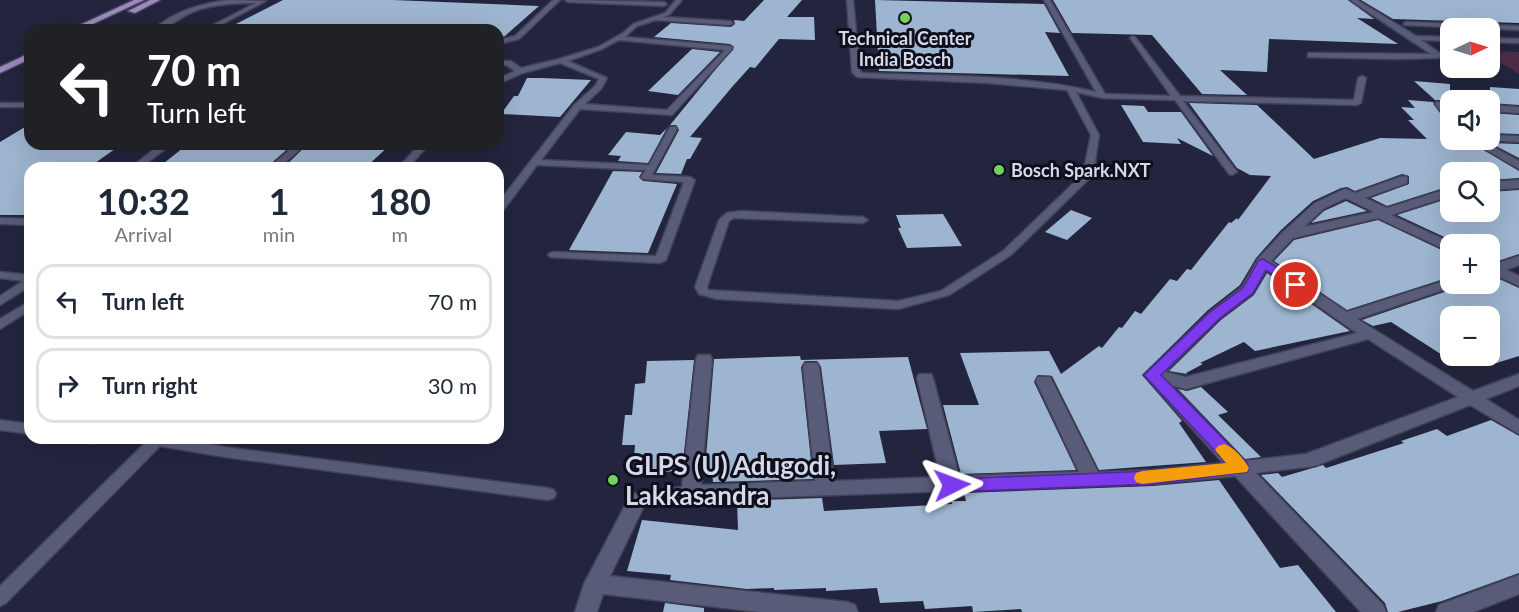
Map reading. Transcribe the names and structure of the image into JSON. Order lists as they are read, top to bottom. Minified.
{"places":["Technical Center India Bosch","Bosch Spark.NXT","GLPS (U) Adugodi, Lakkasandra"],"north":"right","page":{"map_buttons":["+","−"],"turn":["70 m","Turn left"],"eta":["10:32","Arrival","1","min","180","m"],"list":[{"name":"Turn left","value":"70 m"},{"name":"Turn right","value":"30 m"}]}}
